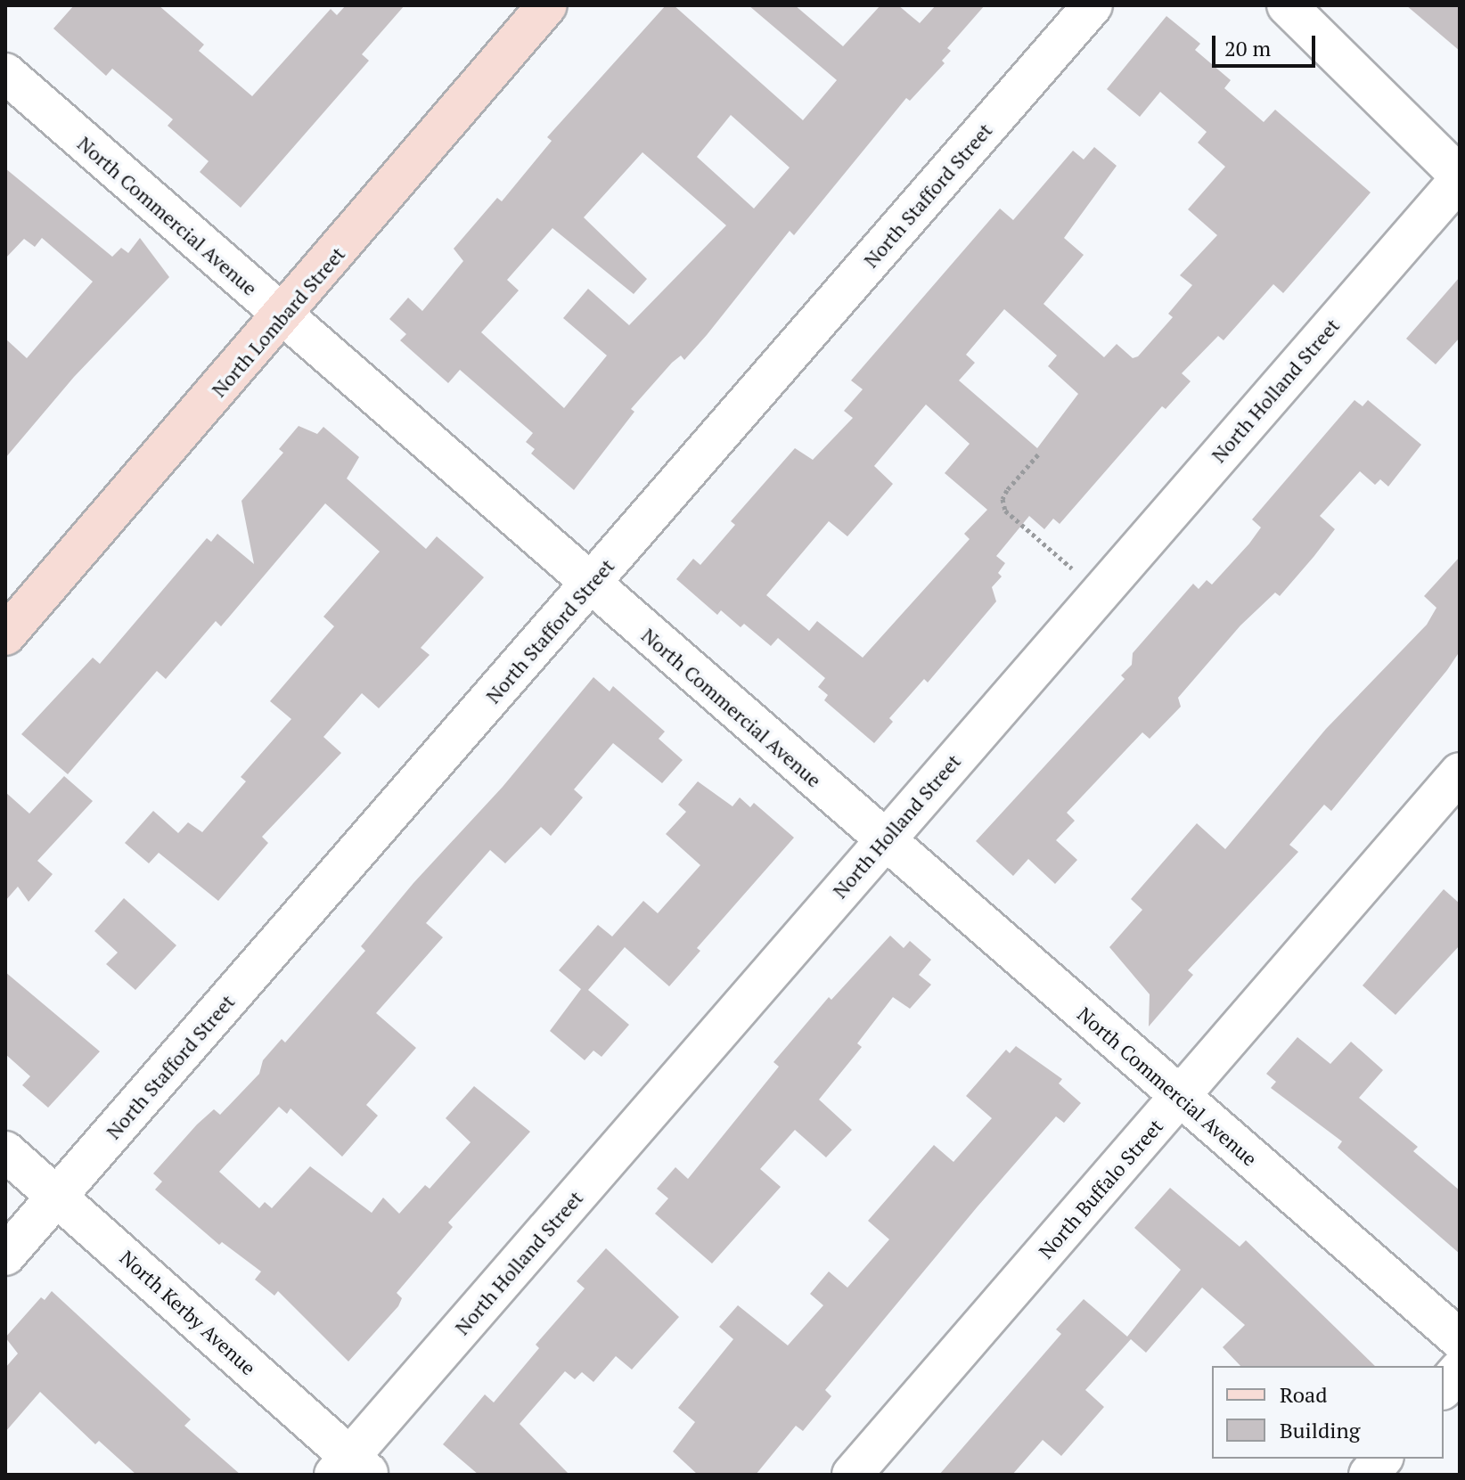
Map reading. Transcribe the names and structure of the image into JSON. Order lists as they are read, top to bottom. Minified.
{"streets":{"main road":["North Lombard Street"],"street":["North Stafford Street","North Commercial Avenue","North Holland Street","North Buffalo Street","North Kerby Avenue"]},"crossings":[["North Stafford Street","North Commercial Avenue"],["North Stafford Street","North Kerby Avenue"],["North Commercial Avenue","North Lombard Street"],["North Commercial Avenue","North Holland Street"],["North Commercial Avenue","North Buffalo Street"],["North Holland Street","North Kerby Avenue"]],"legend":["Road","Building"],"scale_bar":"20 m"}
